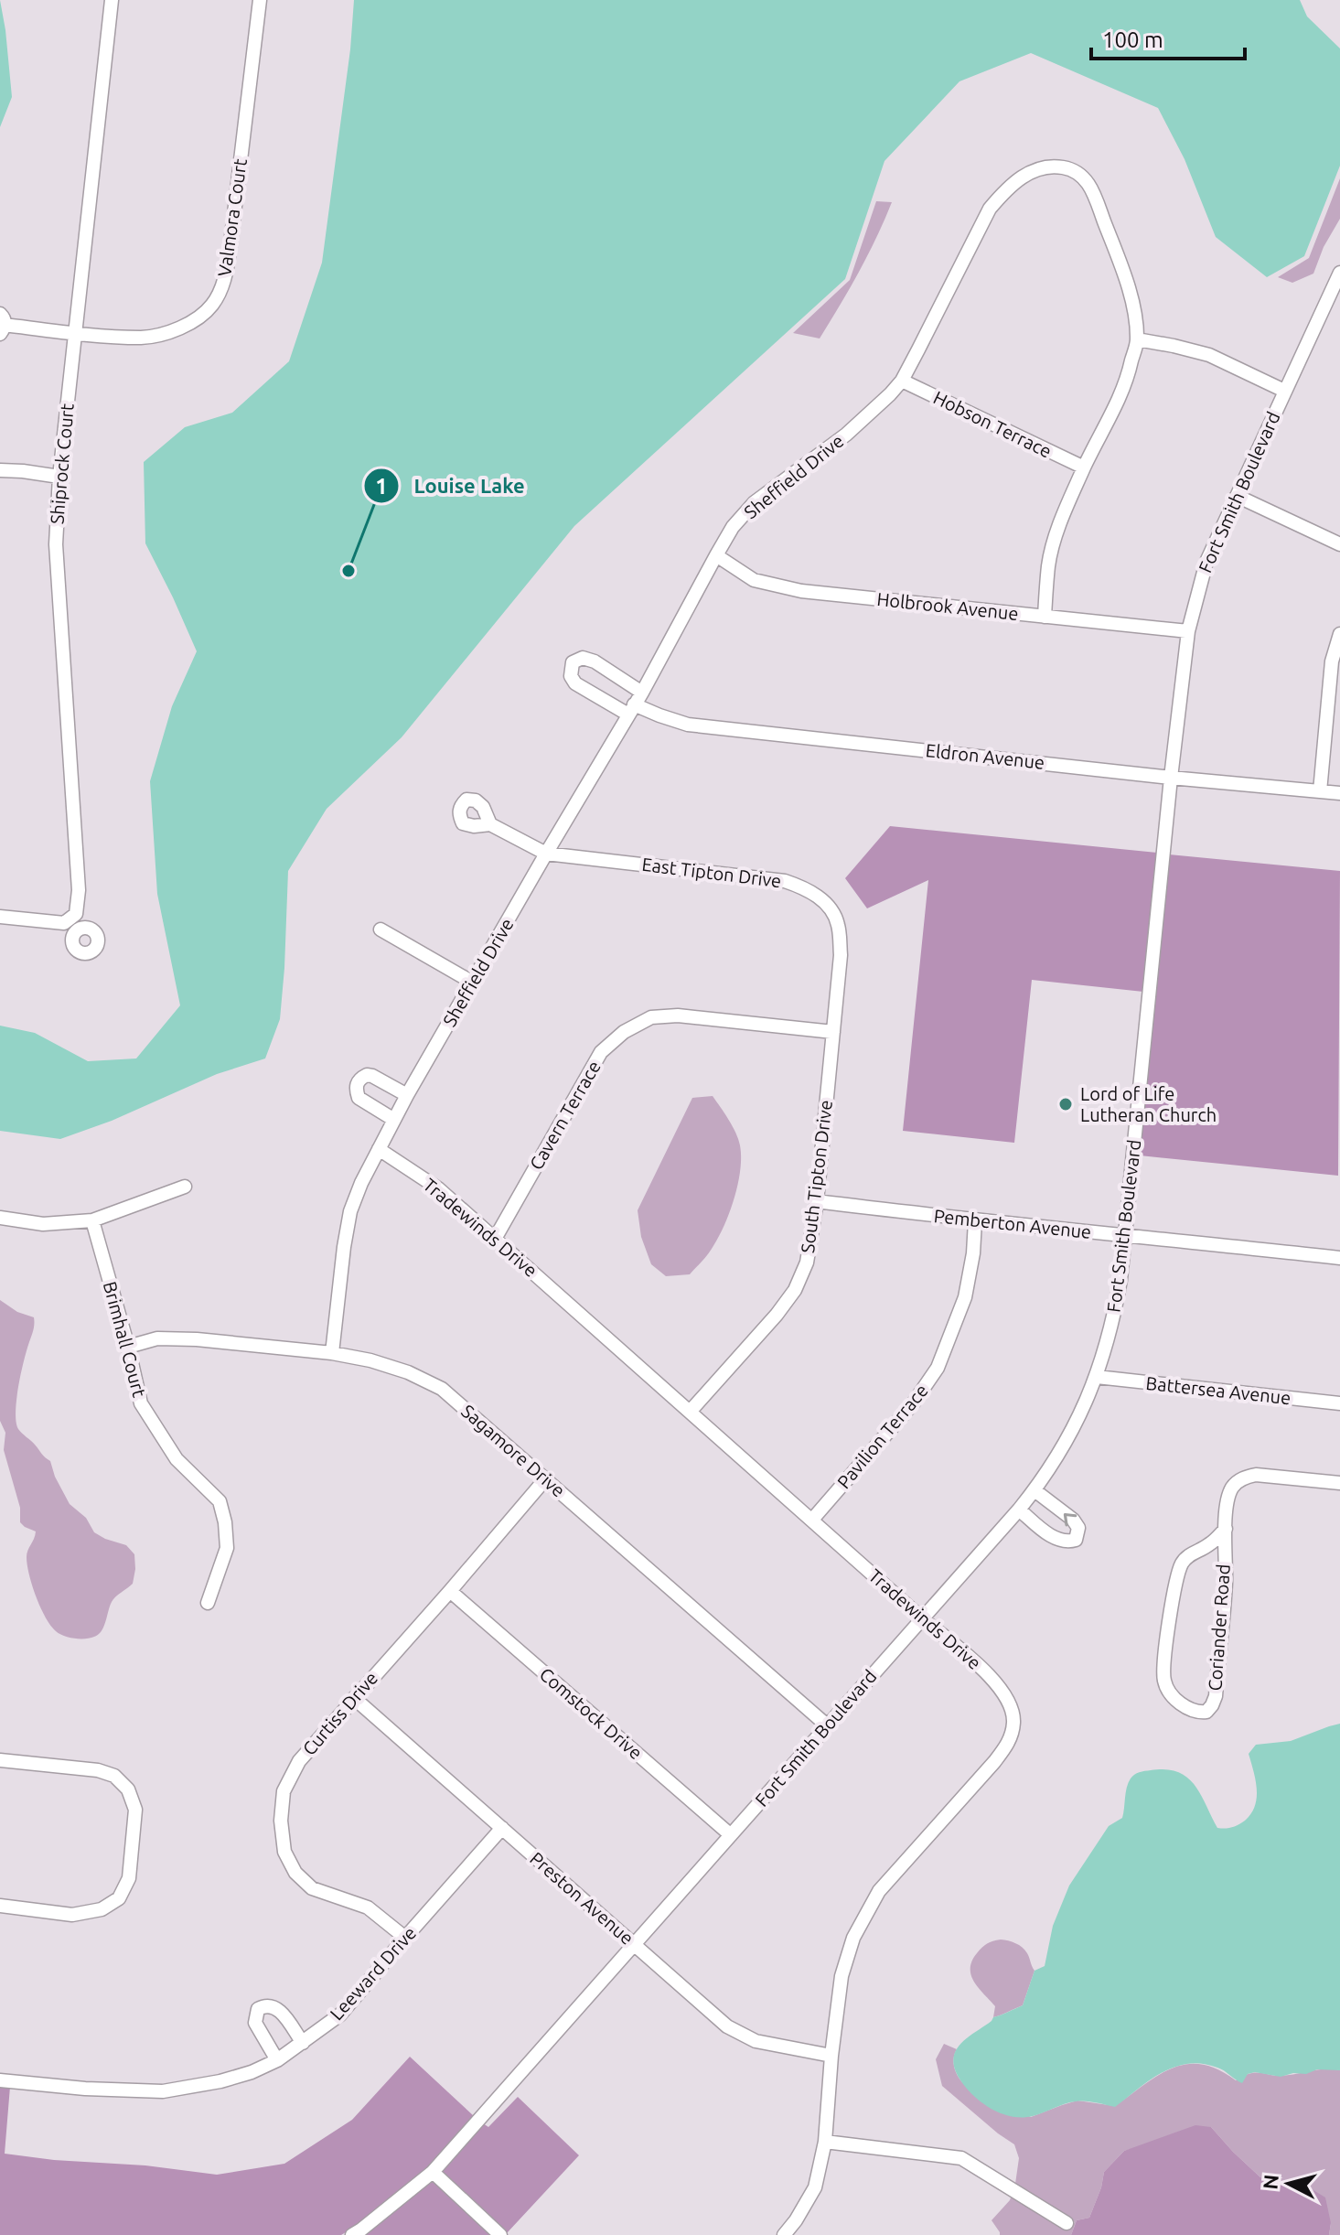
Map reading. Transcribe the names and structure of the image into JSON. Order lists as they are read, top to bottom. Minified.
{"streets":{"street":["Valmora Court","Hobson Terrace","Shiprock Court","Sheffield Drive","Fort Smith Boulevard","Holbrook Avenue","Eldron Avenue","East Tipton Drive","Cavern Terrace","South Tipton Drive","Pemberton Avenue","Tradewinds Drive","Brimhall Court","Battersea Avenue","Pavilion Terrace","Sagamore Drive","Coriander Road","Curtiss Drive","Comstock Drive","Preston Avenue","Leeward Drive"]},"crossings":[["Valmora Court","Shiprock Court"],["Hobson Terrace","Sheffield Drive"],["Sheffield Drive","Holbrook Avenue"],["Sheffield Drive","Eldron Avenue"],["Sheffield Drive","East Tipton Drive"],["Sheffield Drive","Tradewinds Drive"],["Sheffield Drive","Sagamore Drive"],["Fort Smith Boulevard","Holbrook Avenue"],["Fort Smith Boulevard","Eldron Avenue"],["Fort Smith Boulevard","Pemberton Avenue"],["Fort Smith Boulevard","Tradewinds Drive"],["Fort Smith Boulevard","Battersea Avenue"],["Fort Smith Boulevard","Sagamore Drive"],["Fort Smith Boulevard","Comstock Drive"],["Fort Smith Boulevard","Preston Avenue"],["East Tipton Drive","Cavern Terrace"],["East Tipton Drive","South Tipton Drive"],["Cavern Terrace","South Tipton Drive"],["Cavern Terrace","Tradewinds Drive"],["South Tipton Drive","Pemberton Avenue"],["South Tipton Drive","Tradewinds Drive"],["Pemberton Avenue","Pavilion Terrace"],["Tradewinds Drive","Pavilion Terrace"],["Tradewinds Drive","Preston Avenue"],["Brimhall Court","Sagamore Drive"],["Sagamore Drive","Curtiss Drive"],["Curtiss Drive","Comstock Drive"],["Curtiss Drive","Preston Avenue"],["Curtiss Drive","Leeward Drive"],["Preston Avenue","Leeward Drive"]],"places":["Louise Lake","Lord of Life Lutheran Church"],"scale_bar":"100 m","north":"left"}
